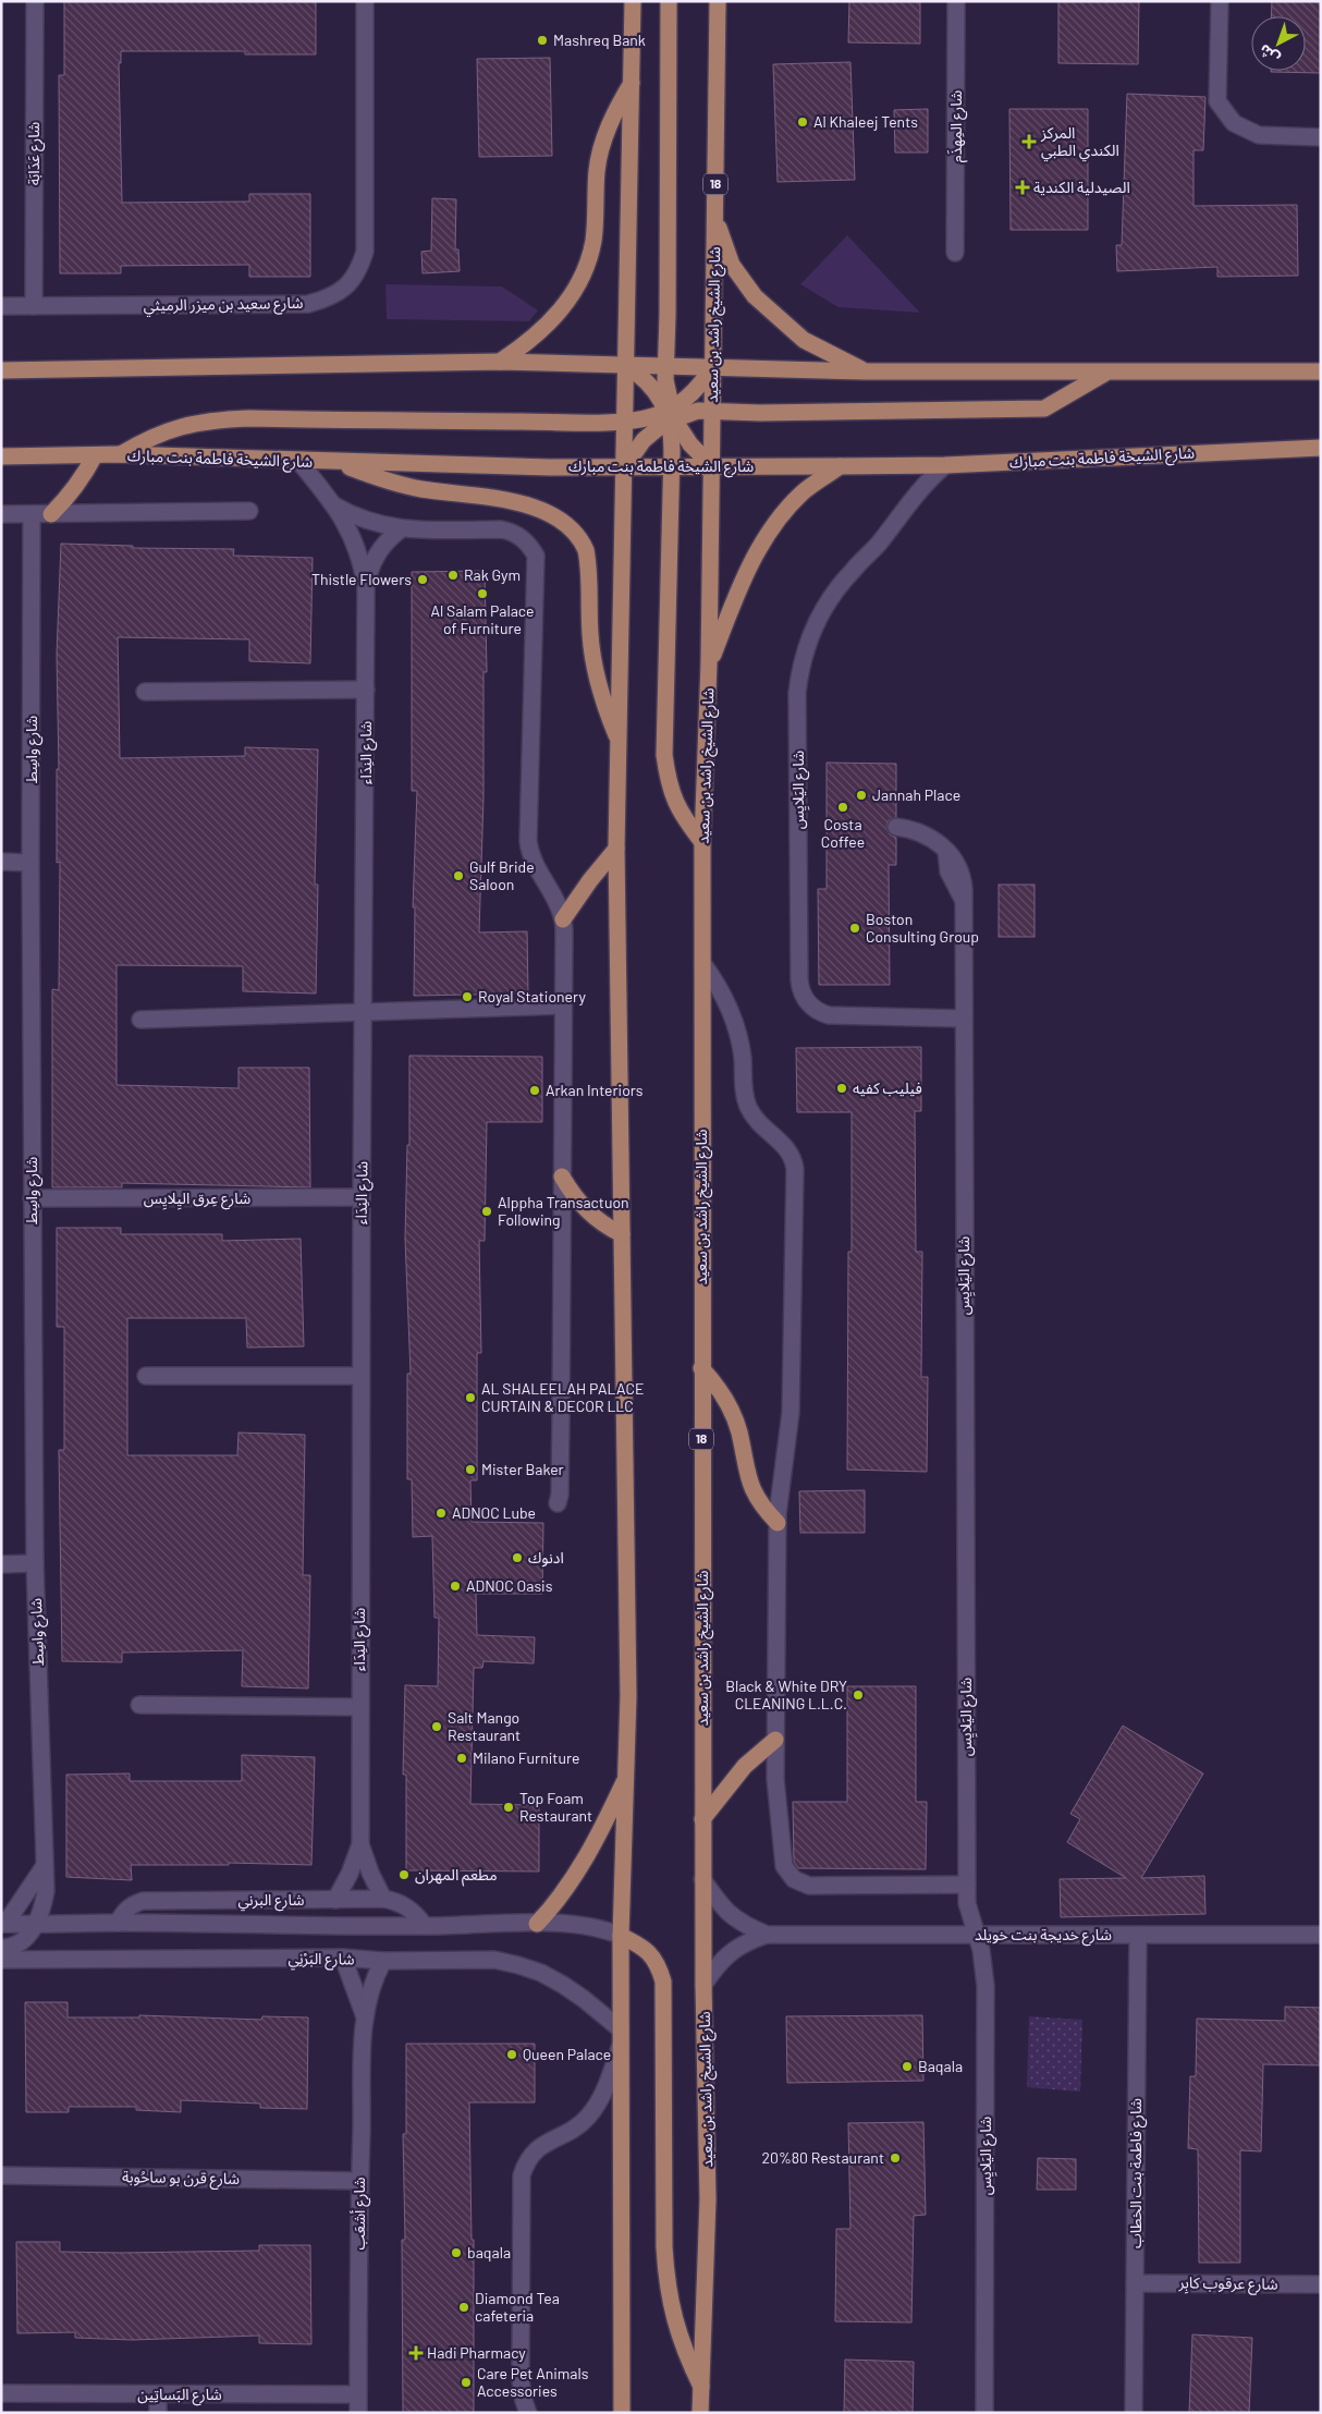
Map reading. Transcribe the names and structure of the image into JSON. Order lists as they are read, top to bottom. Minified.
{"streets":{"main road":["18","شارع الشيخ راشد بن سعيد","شارع الشيخة فاطمة بنت مبارك"],"street":["شارع المِهذَم","شارع عَدَابَة","شارع سعيد بن ميزر الرميثي","شارع واسِط","شارع النِدَاء","شارع اليَلايِس","شارع عِرق اليِلايِس","شارع البرني","شارع خديجة بنت خويلد","شارع البَرْنِي","شارع فاطمة بنت الخطاب","شارع قرن بو ساحُوبة","شارع أشعَب","شارع عرقوب كابِر","شارع البَساتِين"]},"crossings":[["شارع عَدَابَة","شارع سعيد بن ميزر الرميثي"],["شارع الشيخ راشد بن سعيد","شارع الشيخة فاطمة بنت مبارك"],["شارع الشيخ راشد بن سعيد","شارع خديجة بنت خويلد"],["شارع الشيخة فاطمة بنت مبارك","شارع النِدَاء"],["شارع الشيخة فاطمة بنت مبارك","شارع اليَلايِس"],["شارع واسِط","شارع عِرق اليِلايِس"],["شارع النِدَاء","شارع عِرق اليِلايِس"],["شارع النِدَاء","شارع البرني"],["شارع اليَلايِس","شارع خديجة بنت خويلد"],["شارع خديجة بنت خويلد","شارع فاطمة بنت الخطاب"],["شارع البَرْنِي","شارع أشعَب"],["شارع فاطمة بنت الخطاب","شارع عرقوب كابِر"],["شارع قرن بو ساحُوبة","شارع أشعَب"],["شارع أشعَب","شارع البَساتِين"]],"places":{"other":["Mashreq Bank","Al Khaleej Tents","Rak Gym","Thistle Flowers","Al Salam Palace of Furniture","Jannah Place","Costa Coffee","Gulf Bride Saloon","Boston Consulting Group","Royal Stationery","فيليب كفيه","Arkan Interiors","Alppha Transactuon Following","AL SHALEELAH PALACE CURTAIN & DECOR LLC","Mister Baker","ADNOC Lube","ادنوك","ADNOC Oasis","Black & White DRY CLEANING L.L.C.","Salt Mango Restaurant","Milano Furniture","Top Foam Restaurant","مطعم المهران","Queen Palace","Baqala","20%80 Restaurant","baqala","Diamond Tea cafeteria","Care Pet Animals Accessories"],"health":["المركز الكندي الطبي","الصيدلية الكندية","Hadi Pharmacy"]},"north":"bottom left"}
